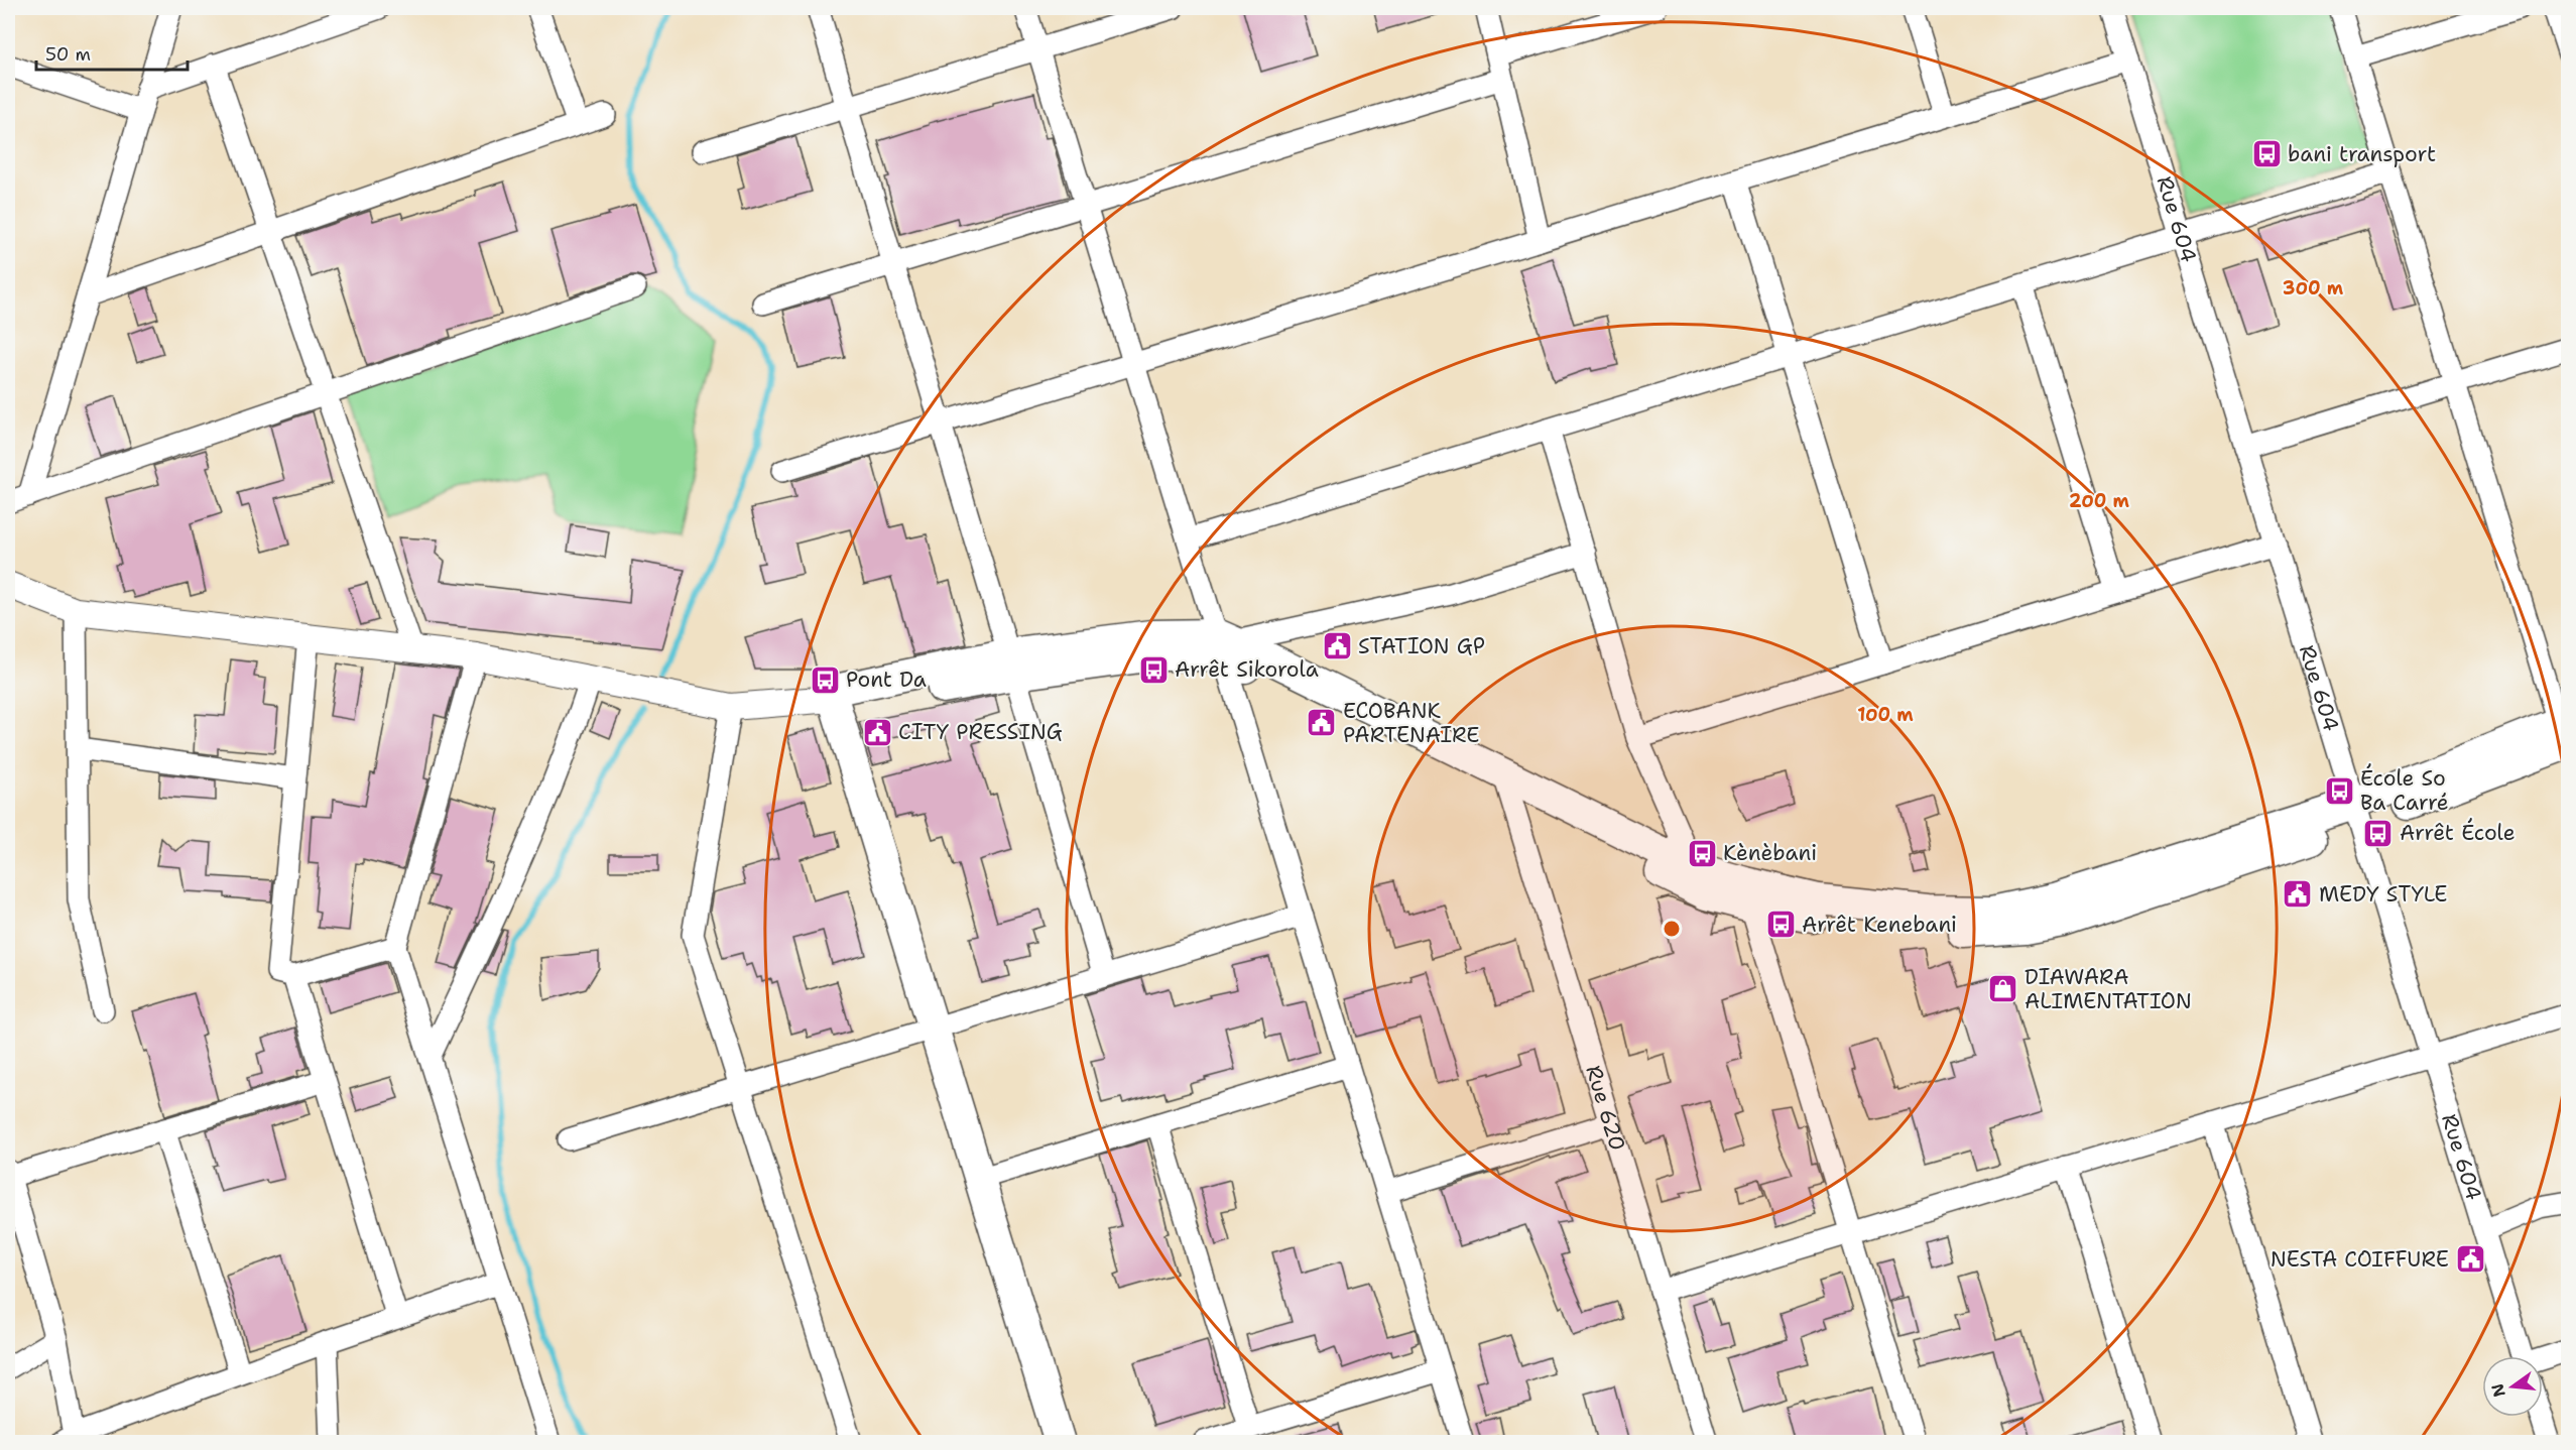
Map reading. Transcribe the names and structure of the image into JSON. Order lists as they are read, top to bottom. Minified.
{"streets":{"street":["Rue 604","Rue 620"]},"places":{"bus stop":["bani transport","Arrêt Sikorola","Pont Da","École So Ba Carré","Arrêt École","Kènèbani","Arrêt Kenebani"],"public building":["STATION GP","ECOBANK PARTENAIRE","CITY PRESSING","MEDY STYLE","NESTA COIFFURE"],"shop":["DIAWARA ALIMENTATION"]},"scale_bar":"50 m","north":"left","rings":["300 m","200 m","100 m"]}
